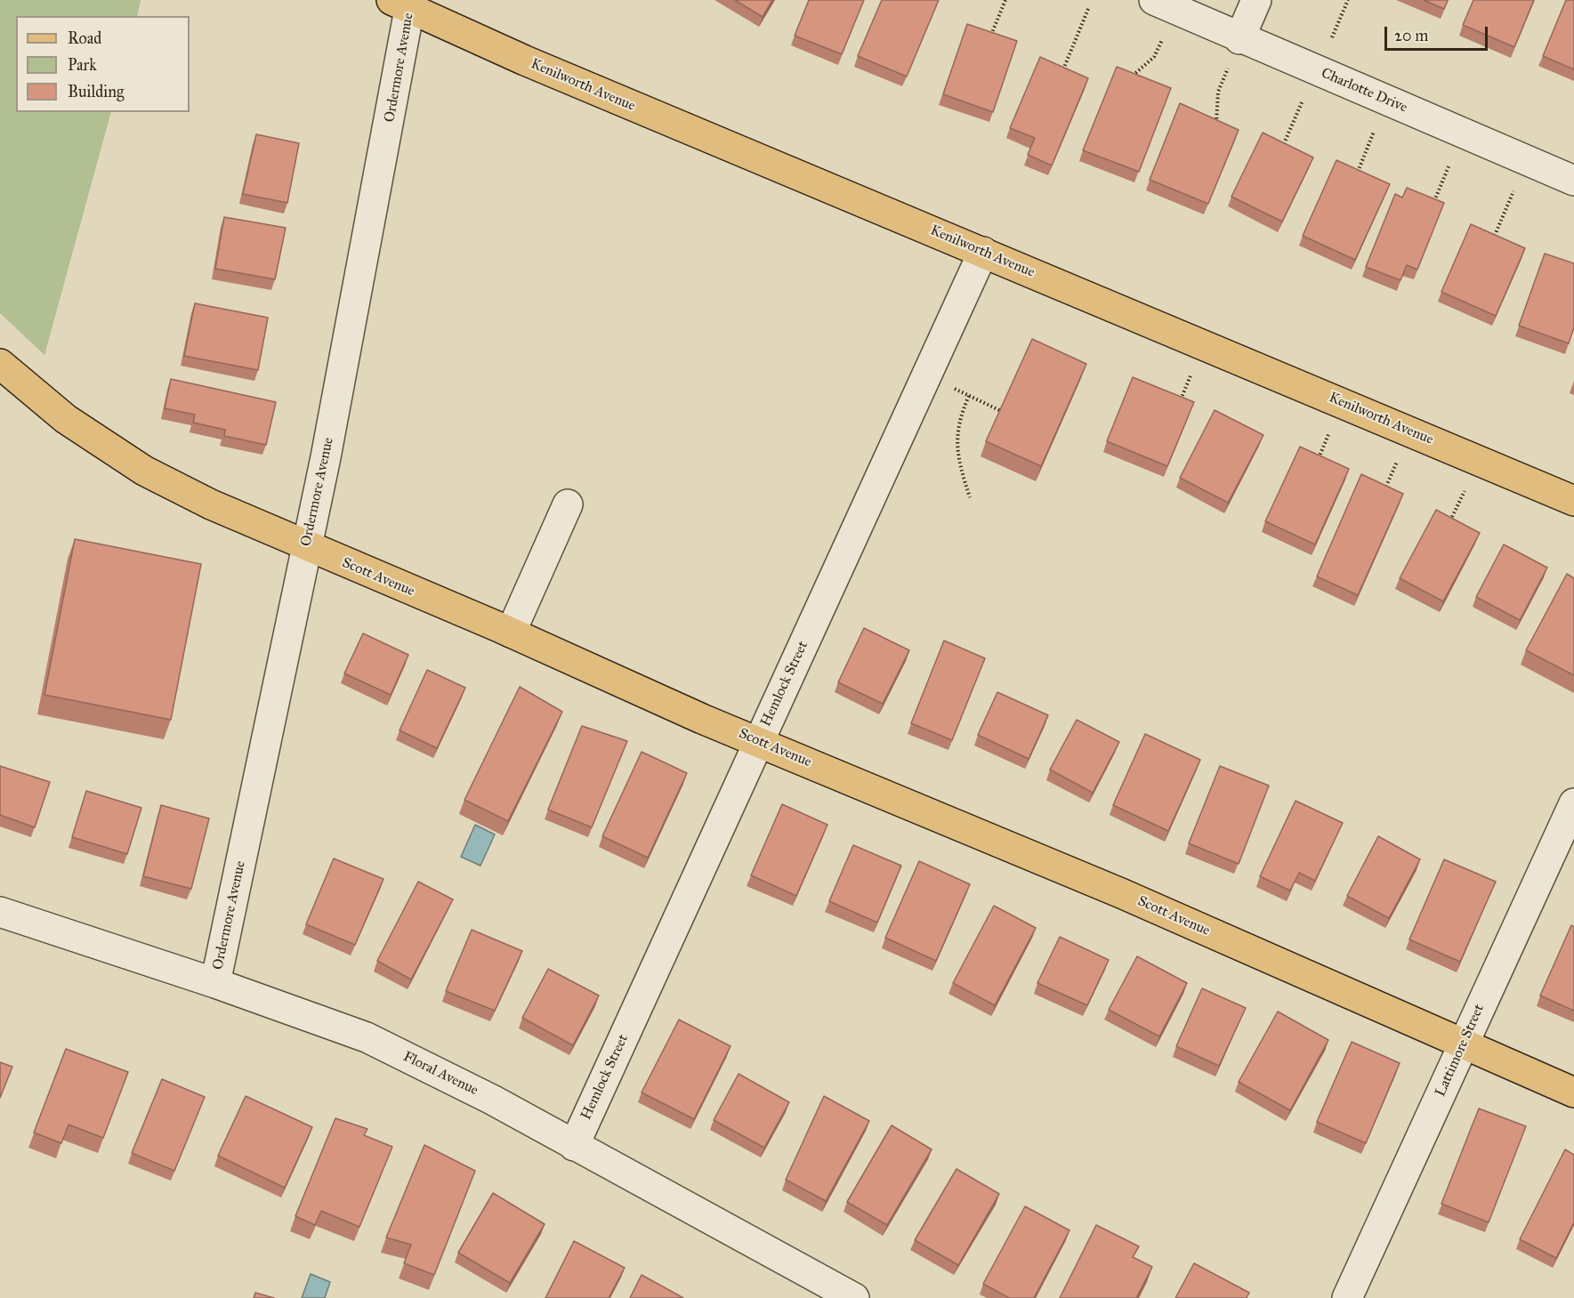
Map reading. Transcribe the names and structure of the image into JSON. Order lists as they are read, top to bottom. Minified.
{"streets":{"main road":["Kenilworth Avenue","Scott Avenue"],"street":["Ordermore Avenue","Charlotte Drive","Hemlock Street","Lattimore Street","Floral Avenue"]},"crossings":[["Ordermore Avenue","Kenilworth Avenue"],["Ordermore Avenue","Scott Avenue"],["Ordermore Avenue","Floral Avenue"],["Kenilworth Avenue","Hemlock Street"],["Scott Avenue","Hemlock Street"],["Scott Avenue","Lattimore Street"],["Hemlock Street","Floral Avenue"]],"legend":["Road","Park","Building"],"scale_bar":"20 m"}
